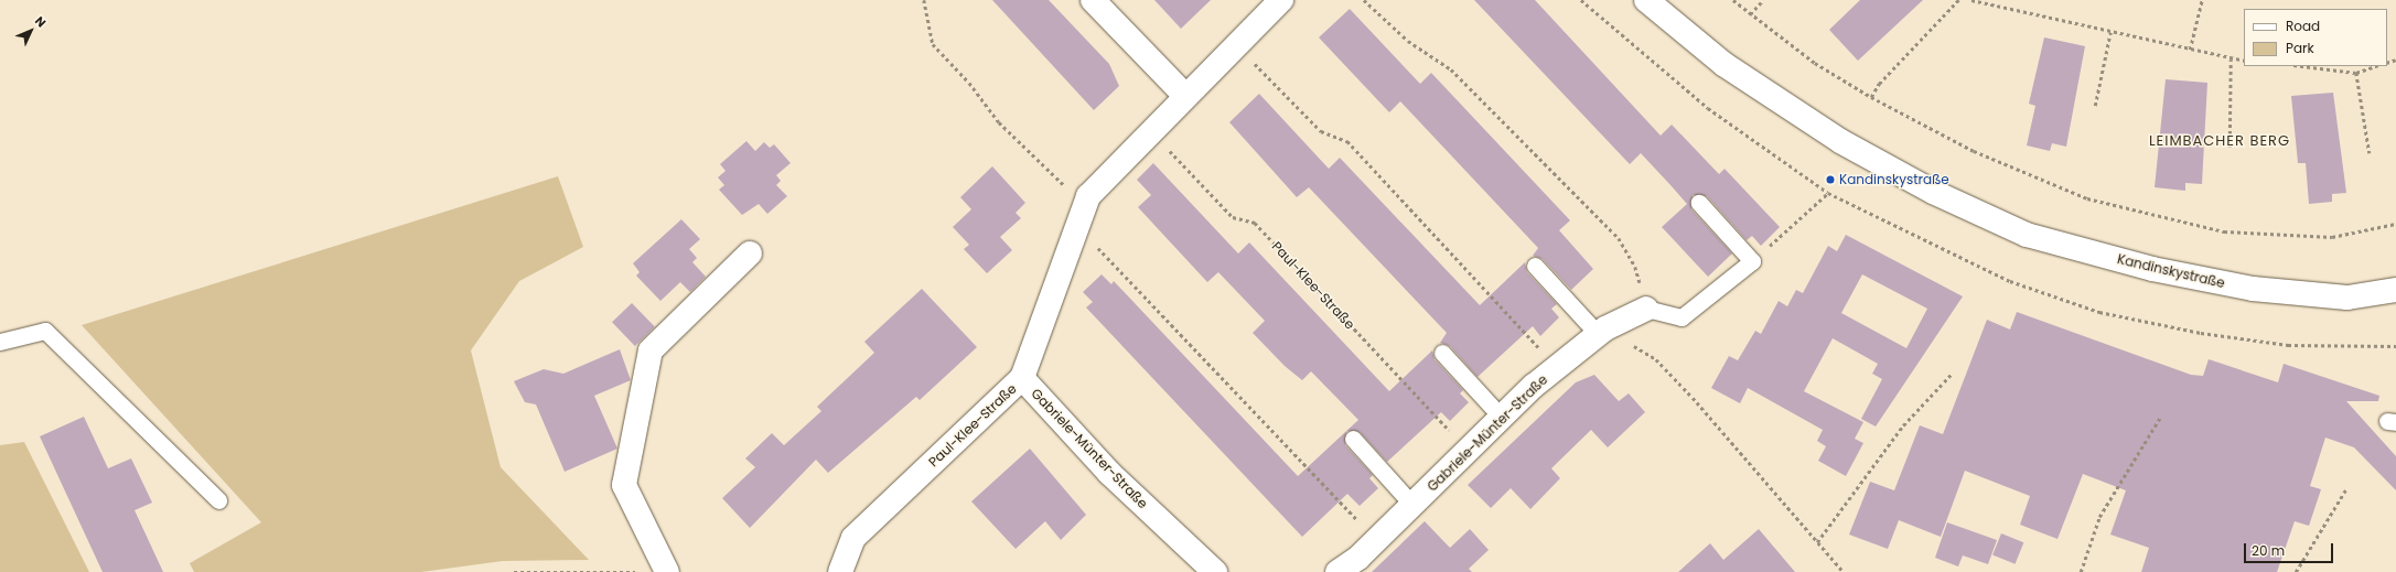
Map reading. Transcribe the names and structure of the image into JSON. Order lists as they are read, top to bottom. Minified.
{"streets":{"street":["Kandinskystraße","Paul-Klee-Straße","Gabriele-Münter-Straße"]},"crossings":[["Paul-Klee-Straße","Gabriele-Münter-Straße"]],"districts":["LEIMBACHER BERG"],"places":["Kandinskystraße"],"legend":["Road","Park"],"scale_bar":"20 m","north":"top right"}
